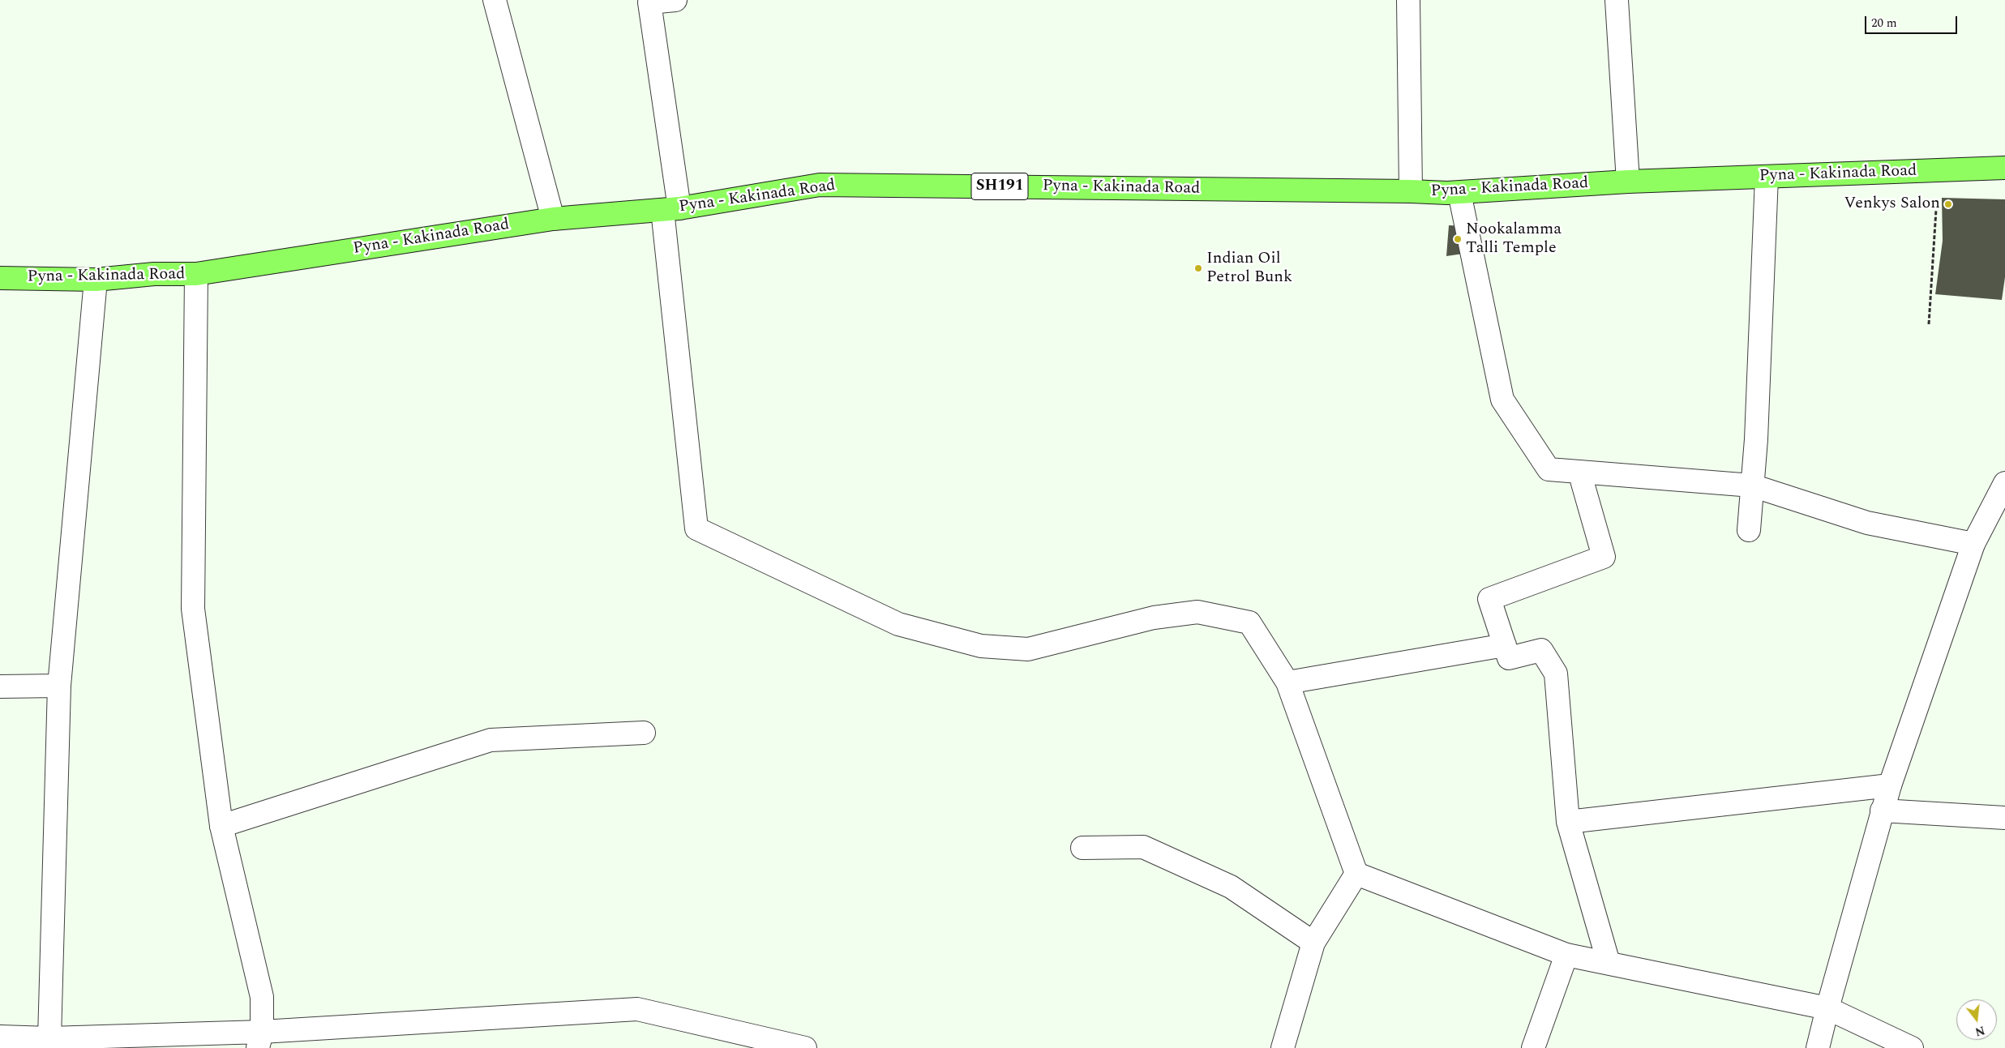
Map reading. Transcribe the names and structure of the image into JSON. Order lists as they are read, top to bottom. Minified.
{"streets":{"main road":["Pyna - Kakinada Road","SH191"]},"places":["Venkys Salon","Nookalamma Talli Temple","Indian Oil Petrol Bunk"],"scale_bar":"20 m","north":"bottom"}
